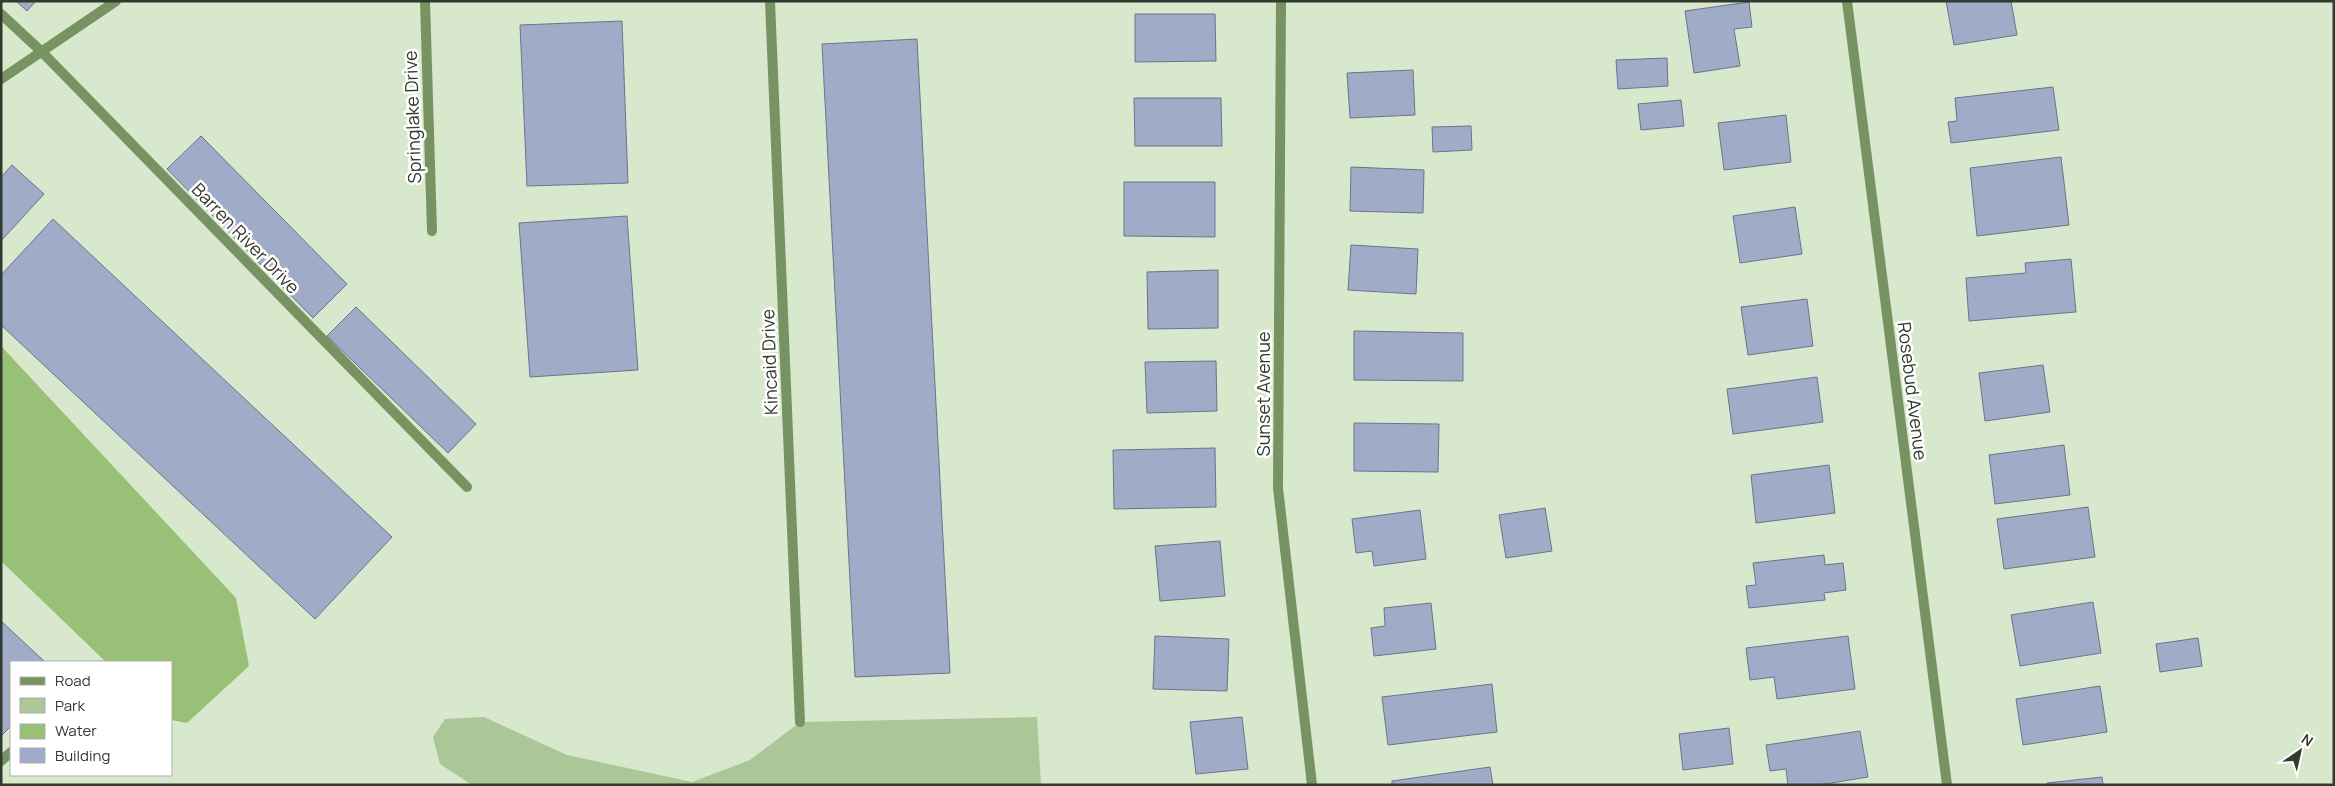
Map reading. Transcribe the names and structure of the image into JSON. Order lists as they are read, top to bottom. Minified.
{"streets":{"street":["Springlake Drive","Barren River Drive","Kincaid Drive","Rosebud Avenue","Sunset Avenue"]},"legend":["Road","Park","Water","Building"],"north":"top right"}
